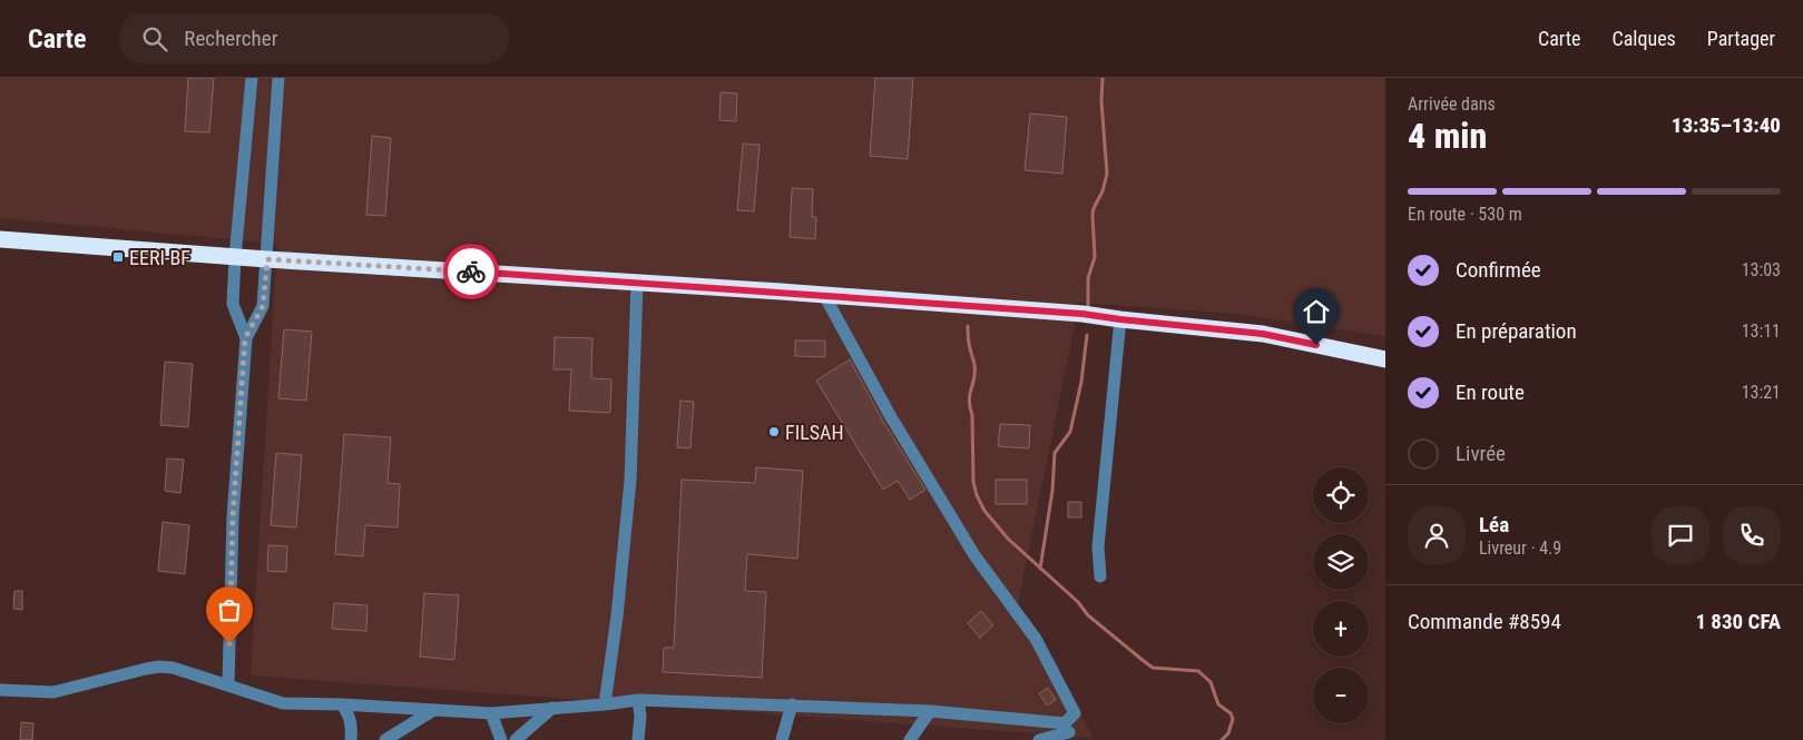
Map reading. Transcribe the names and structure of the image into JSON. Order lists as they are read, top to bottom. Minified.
{"places":{"transit":["EERI-BF"],"other":["FILSAH"]},"page":{"header":"Carte","search":"Rechercher","nav":["Carte","Calques","Partager"],"heading":["4 min","Arrivée dans","13:35–13:40"],"panel":["Léa","Livreur · 4.9","Commande #8594","1 830 CFA"],"bar":"En route · 530 m","list":[["Confirmée","13:03"],["En préparation","13:11"],["En route","13:21"],"Livrée"],"map_buttons":["+","−"]}}
